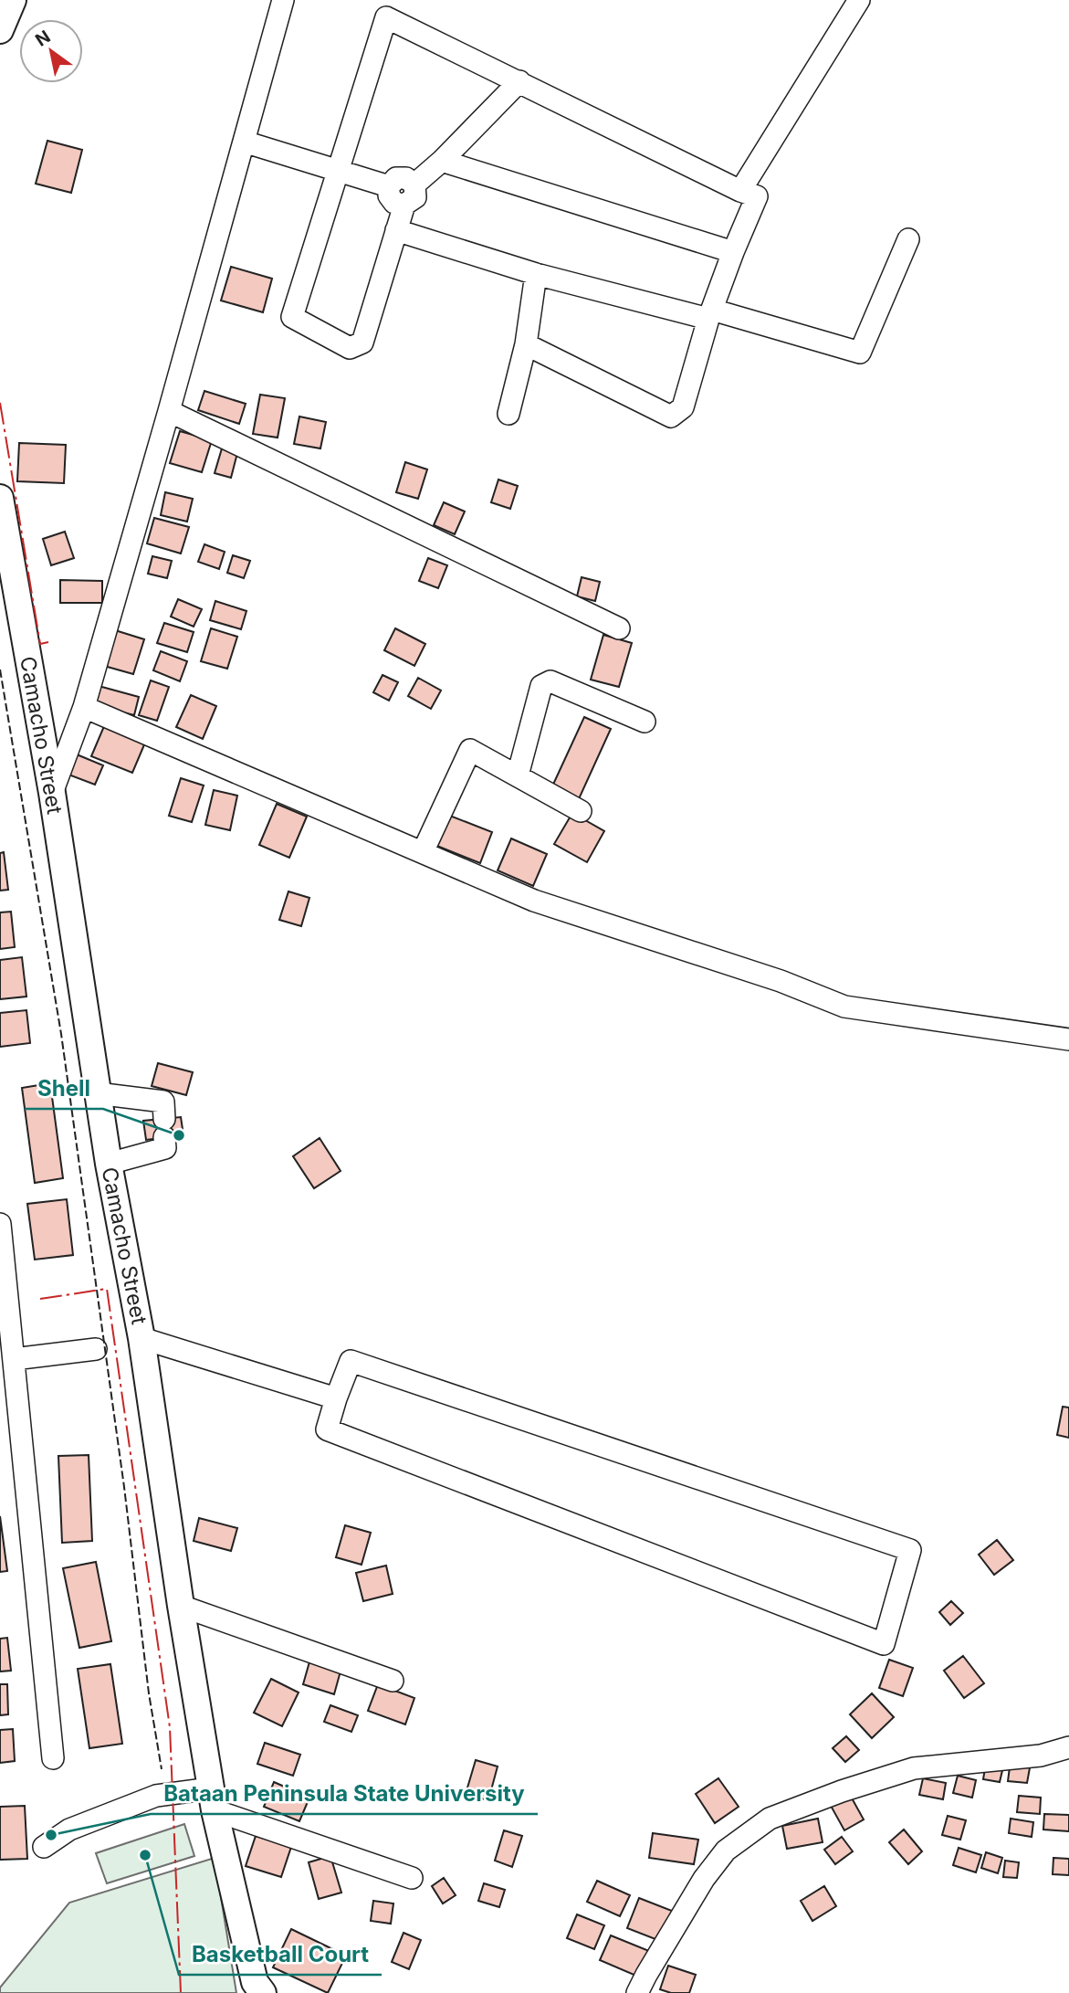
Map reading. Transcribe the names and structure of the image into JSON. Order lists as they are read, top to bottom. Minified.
{"streets":{"main road":["Camacho Street"]},"places":["Shell","Bataan Peninsula State University","Basketball Court"],"north":"top left"}
